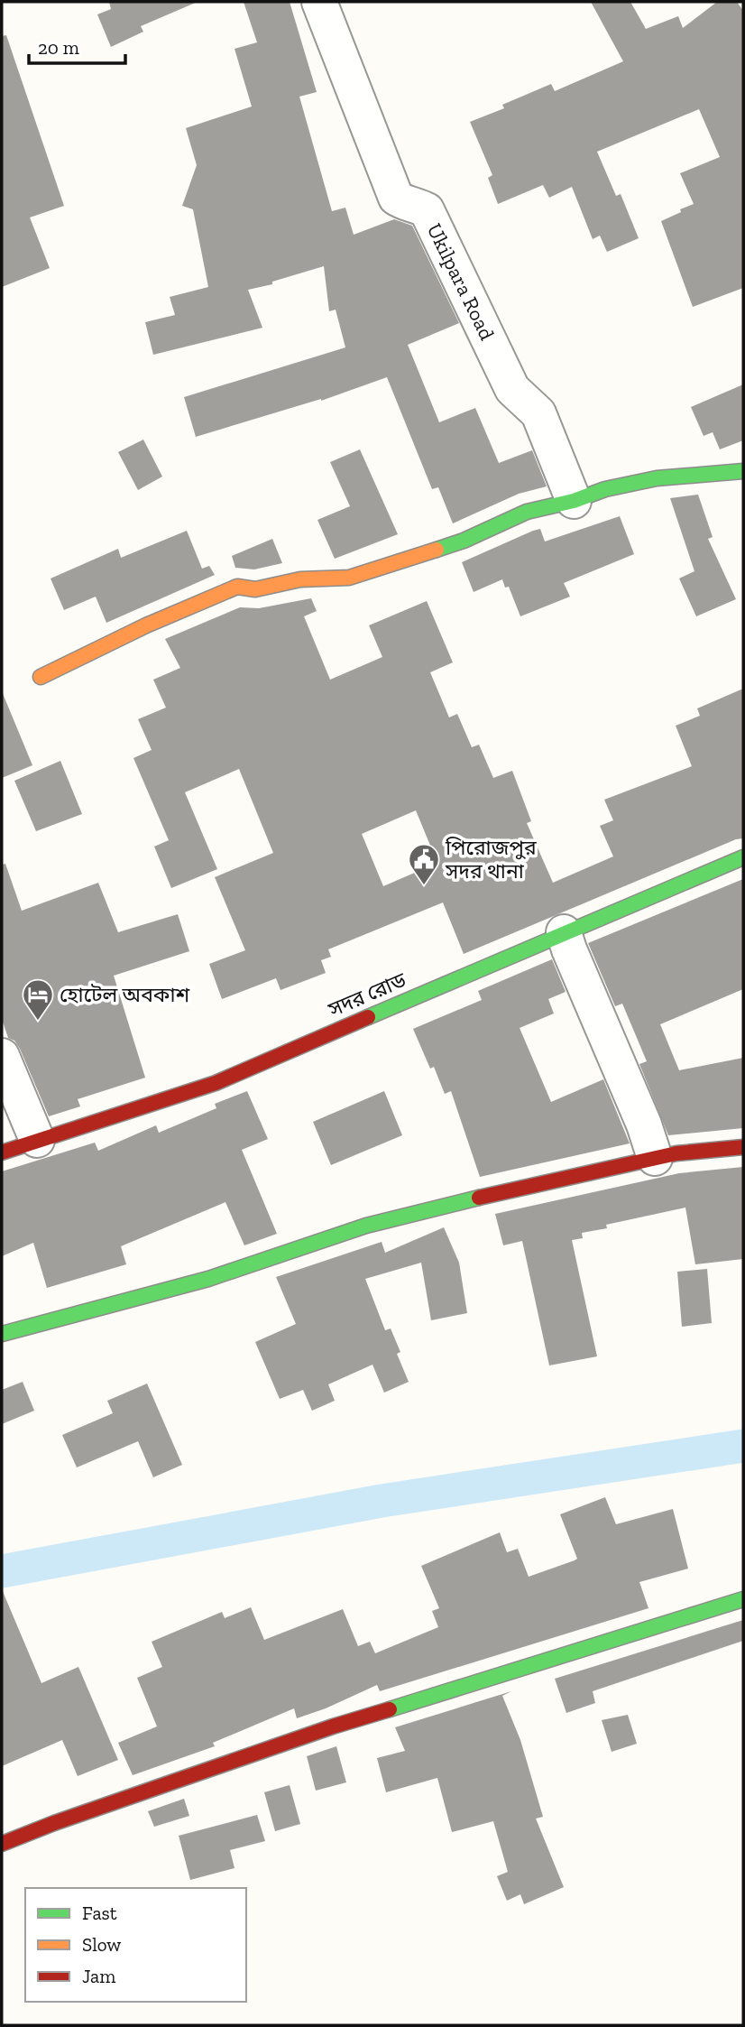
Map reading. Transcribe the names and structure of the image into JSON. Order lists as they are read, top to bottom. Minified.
{"streets":{"street":["Ukilpara Road","সদর রোড"]},"places":{"public building":["পিরোজপুর সদর থানা"],"hotel":["হোটেল অবকাশ"]},"legend":["Fast","Slow","Jam"],"scale_bar":"20 m"}
